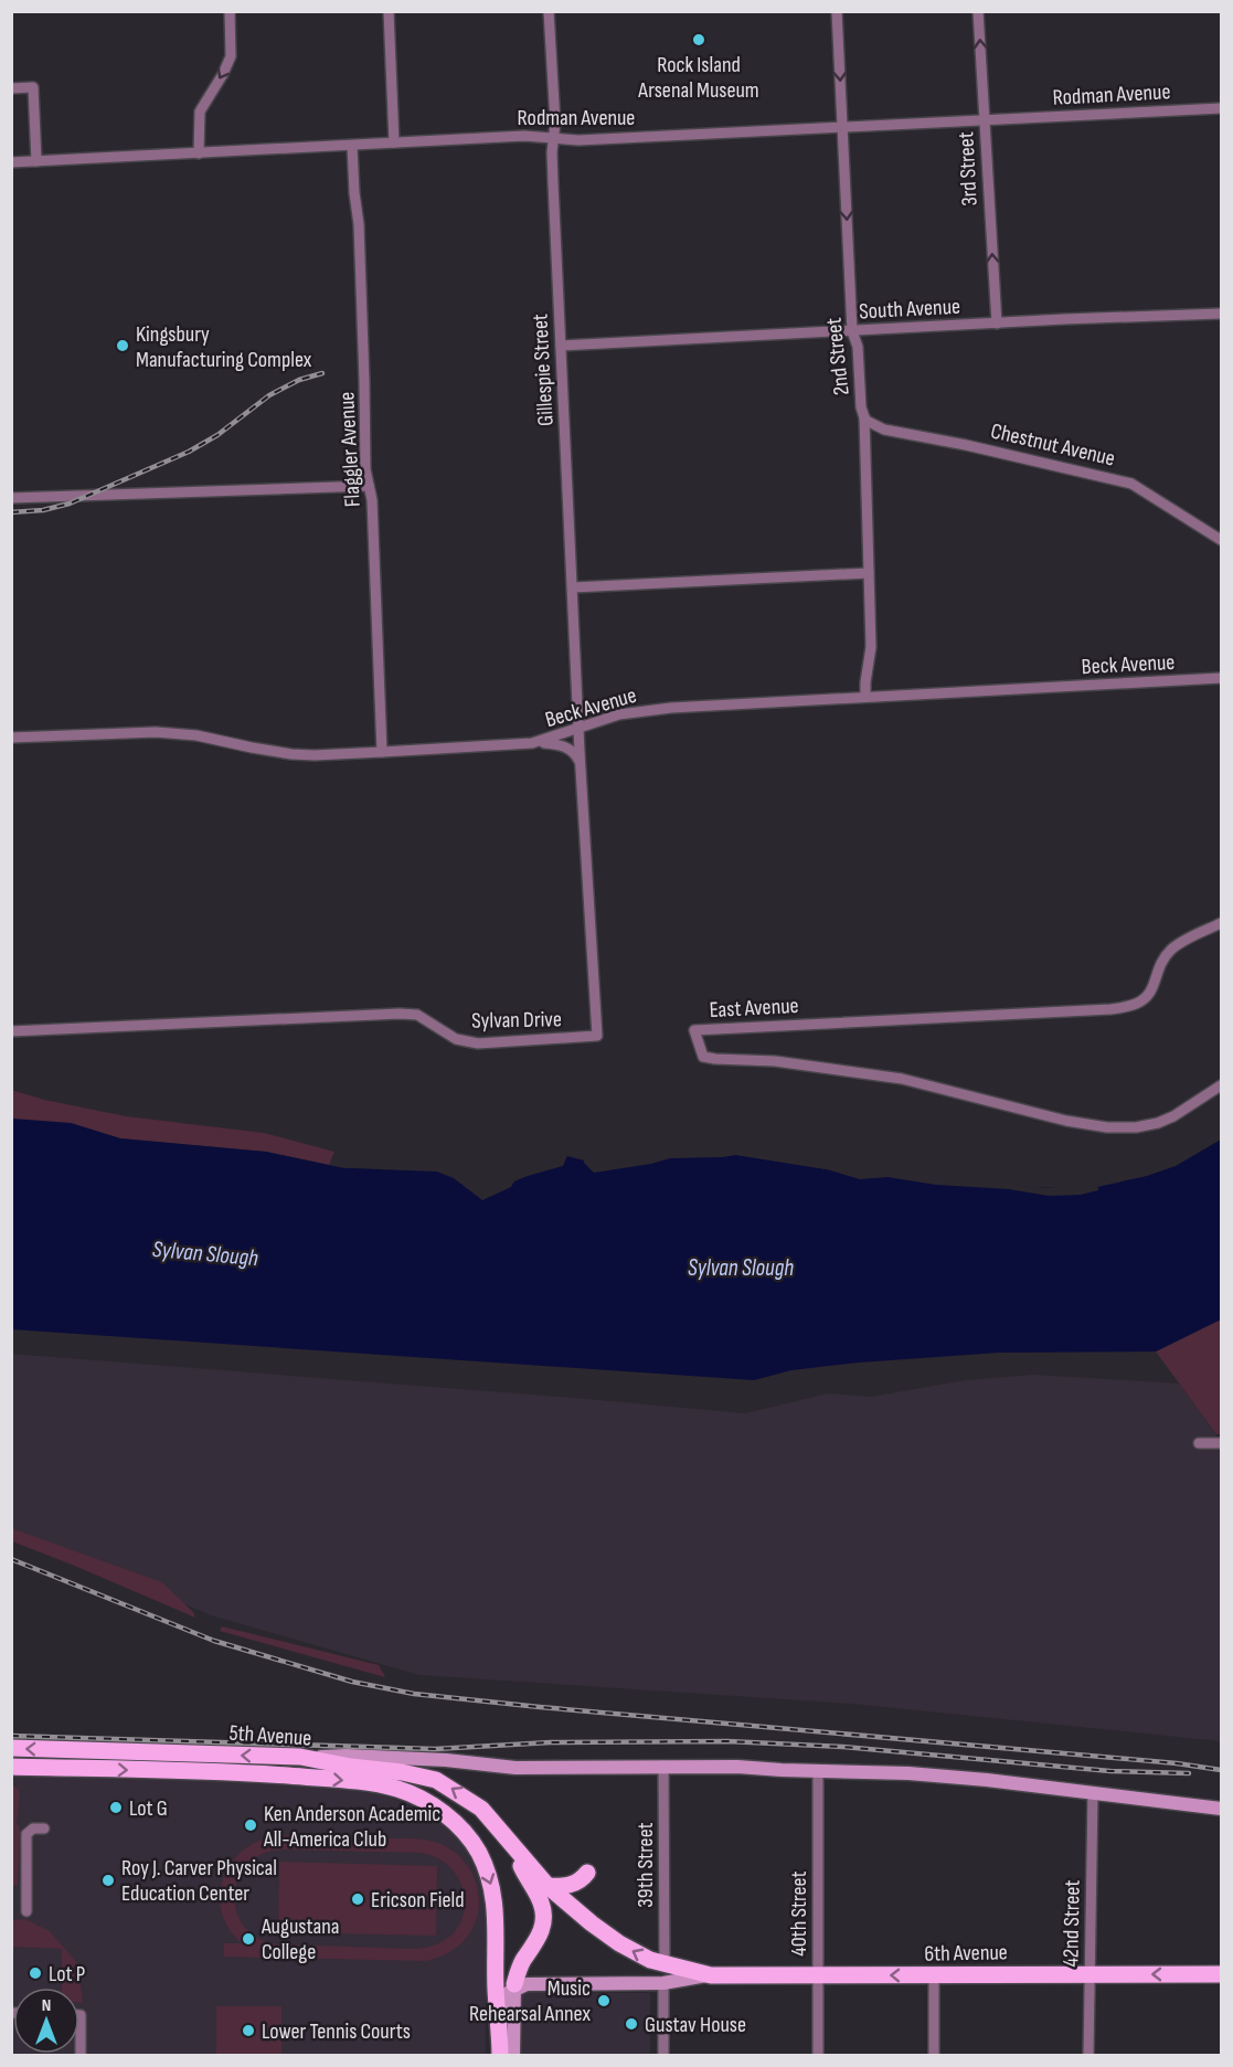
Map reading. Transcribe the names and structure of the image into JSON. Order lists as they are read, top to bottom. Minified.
{"streets":{"main road":["5th Avenue","6th Avenue"],"street":["Rodman Avenue","3rd Street","South Avenue","2nd Street","Gillespie Street","Chestnut Avenue","Flaggler Avenue","Beck Avenue","East Avenue","Sylvan Drive","39th Street","40th Street","42nd Street"]},"crossings":[["Rodman Avenue","3rd Street"],["Rodman Avenue","2nd Street"],["Rodman Avenue","Gillespie Street"],["Rodman Avenue","Flaggler Avenue"],["3rd Street","South Avenue"],["South Avenue","2nd Street"],["South Avenue","Gillespie Street"],["2nd Street","Chestnut Avenue"],["2nd Street","Beck Avenue"],["Gillespie Street","Beck Avenue"],["Gillespie Street","Sylvan Drive"],["Flaggler Avenue","Beck Avenue"],["Beck Avenue","Sylvan Drive"],["5th Avenue","6th Avenue"],["39th Street","6th Avenue"],["40th Street","6th Avenue"],["42nd Street","6th Avenue"]],"one_way":["3rd Street","2nd Street","6th Avenue"],"water":["Sylvan Slough"],"places":["Rock Island Arsenal Museum","Kingsbury Manufacturing Complex","Lot G","Ken Anderson Academic All-America Club","Roy J. Carver Physical Education Center","Ericson Field","Augustana College","Lot P","Music Rehearsal Annex","Gustav House","Lower Tennis Courts"],"north":"top"}
